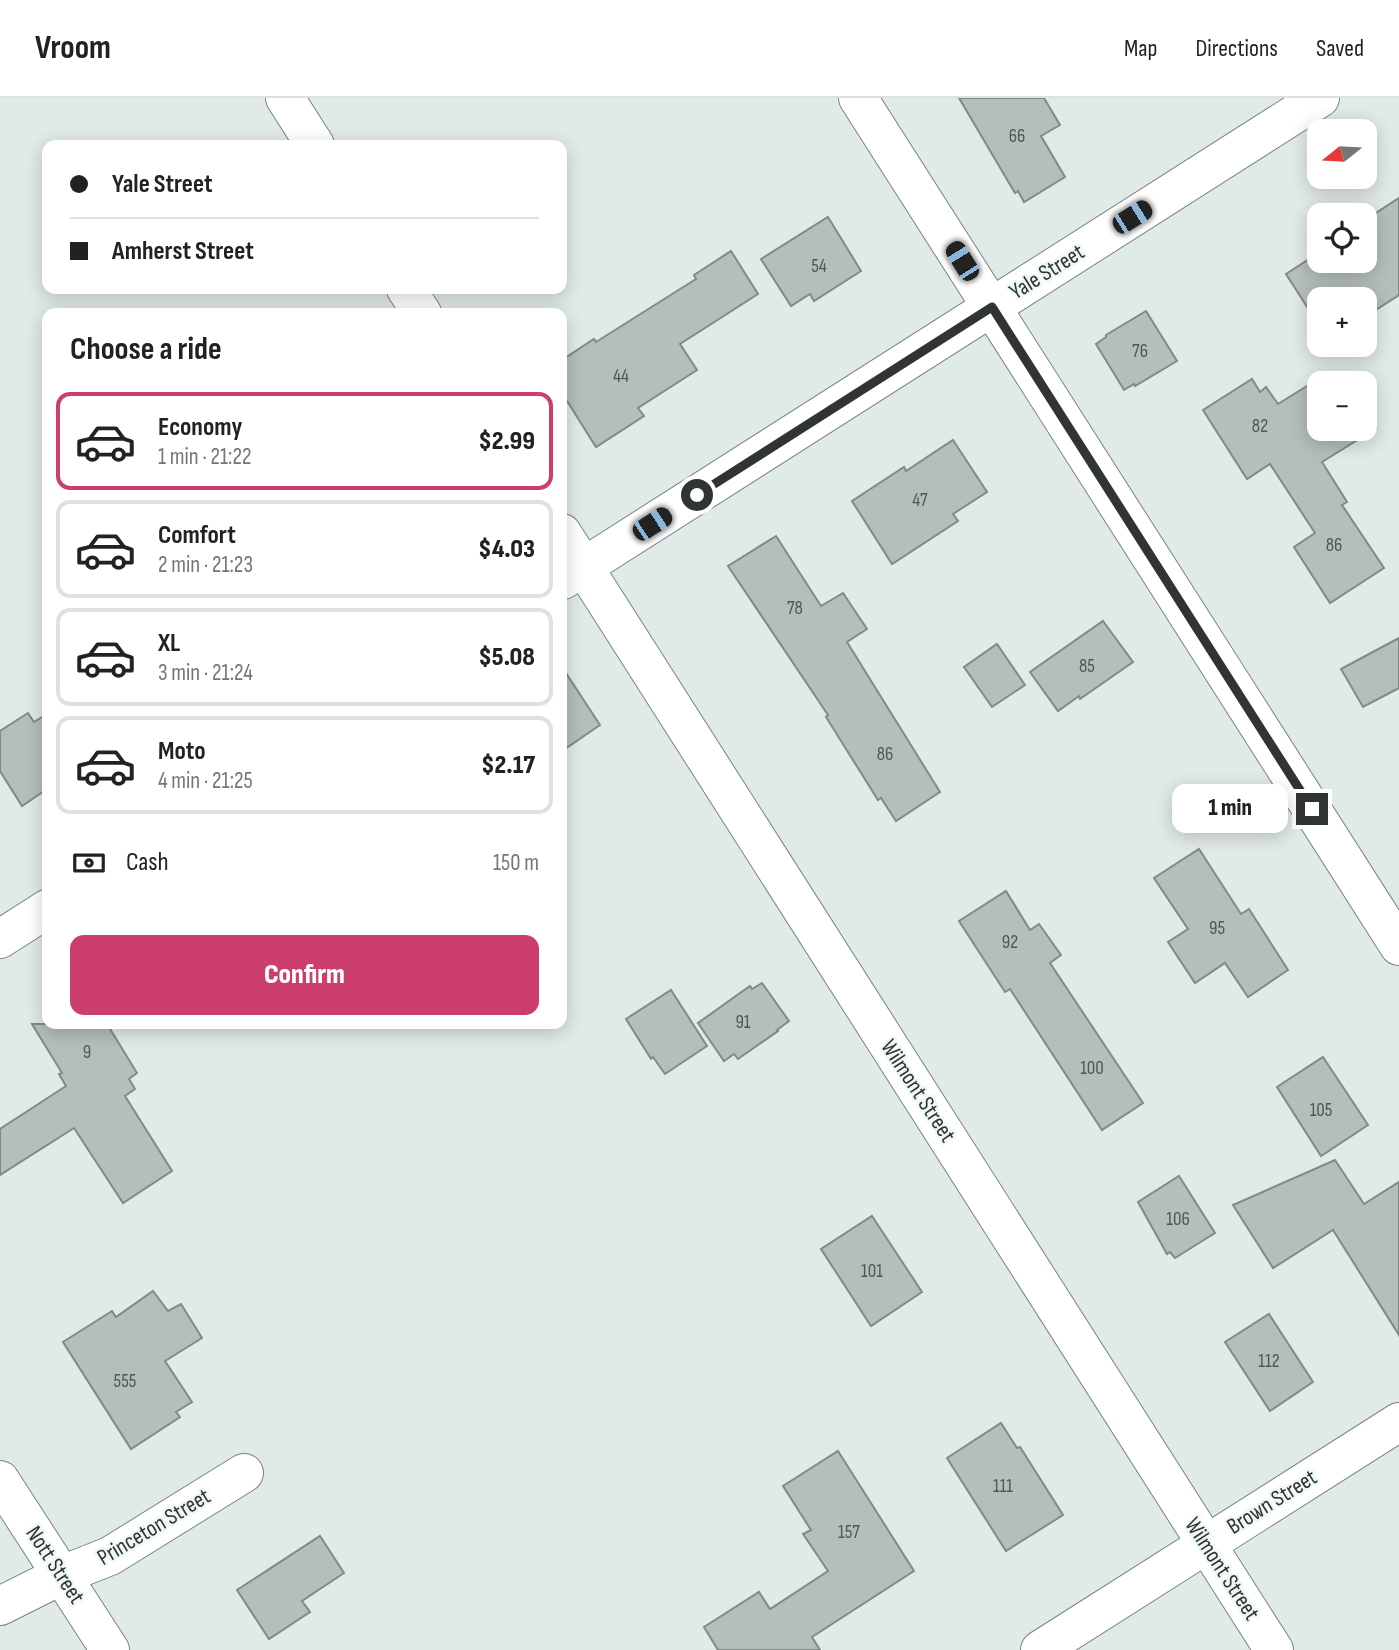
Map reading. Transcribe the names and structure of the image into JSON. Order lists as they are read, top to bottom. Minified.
{"streets":{"street":["Yale Street","Wilmont Street","Brown Street","Princeton Street","Nott Street"]},"crossings":[["Yale Street","Wilmont Street"],["Wilmont Street","Brown Street"],["Princeton Street","Nott Street"]],"house_numbers":["66","54","76","44","82","47","86","78","85","86","95","92","91","9","100","105","106","101","112","555","111","157"],"north":"left","page":{"header":"Vroom","nav":["Map","Directions","Saved"],"map_buttons":["+","−"],"banner":["Yale Street","Amherst Street"],"heading":"Choose a ride","list":[{"name":"Economy","note":"1 min · 21:22","value":"$2.99"},{"name":"Comfort","note":"2 min · 21:23","value":"$4.03"},{"name":"XL","note":"3 min · 21:24","value":"$5.08"},{"name":"Moto","note":"4 min · 21:25","value":"$2.17"}],"bubble":"1 min","pay":["Cash","150 m"],"buttons":"Confirm"}}
